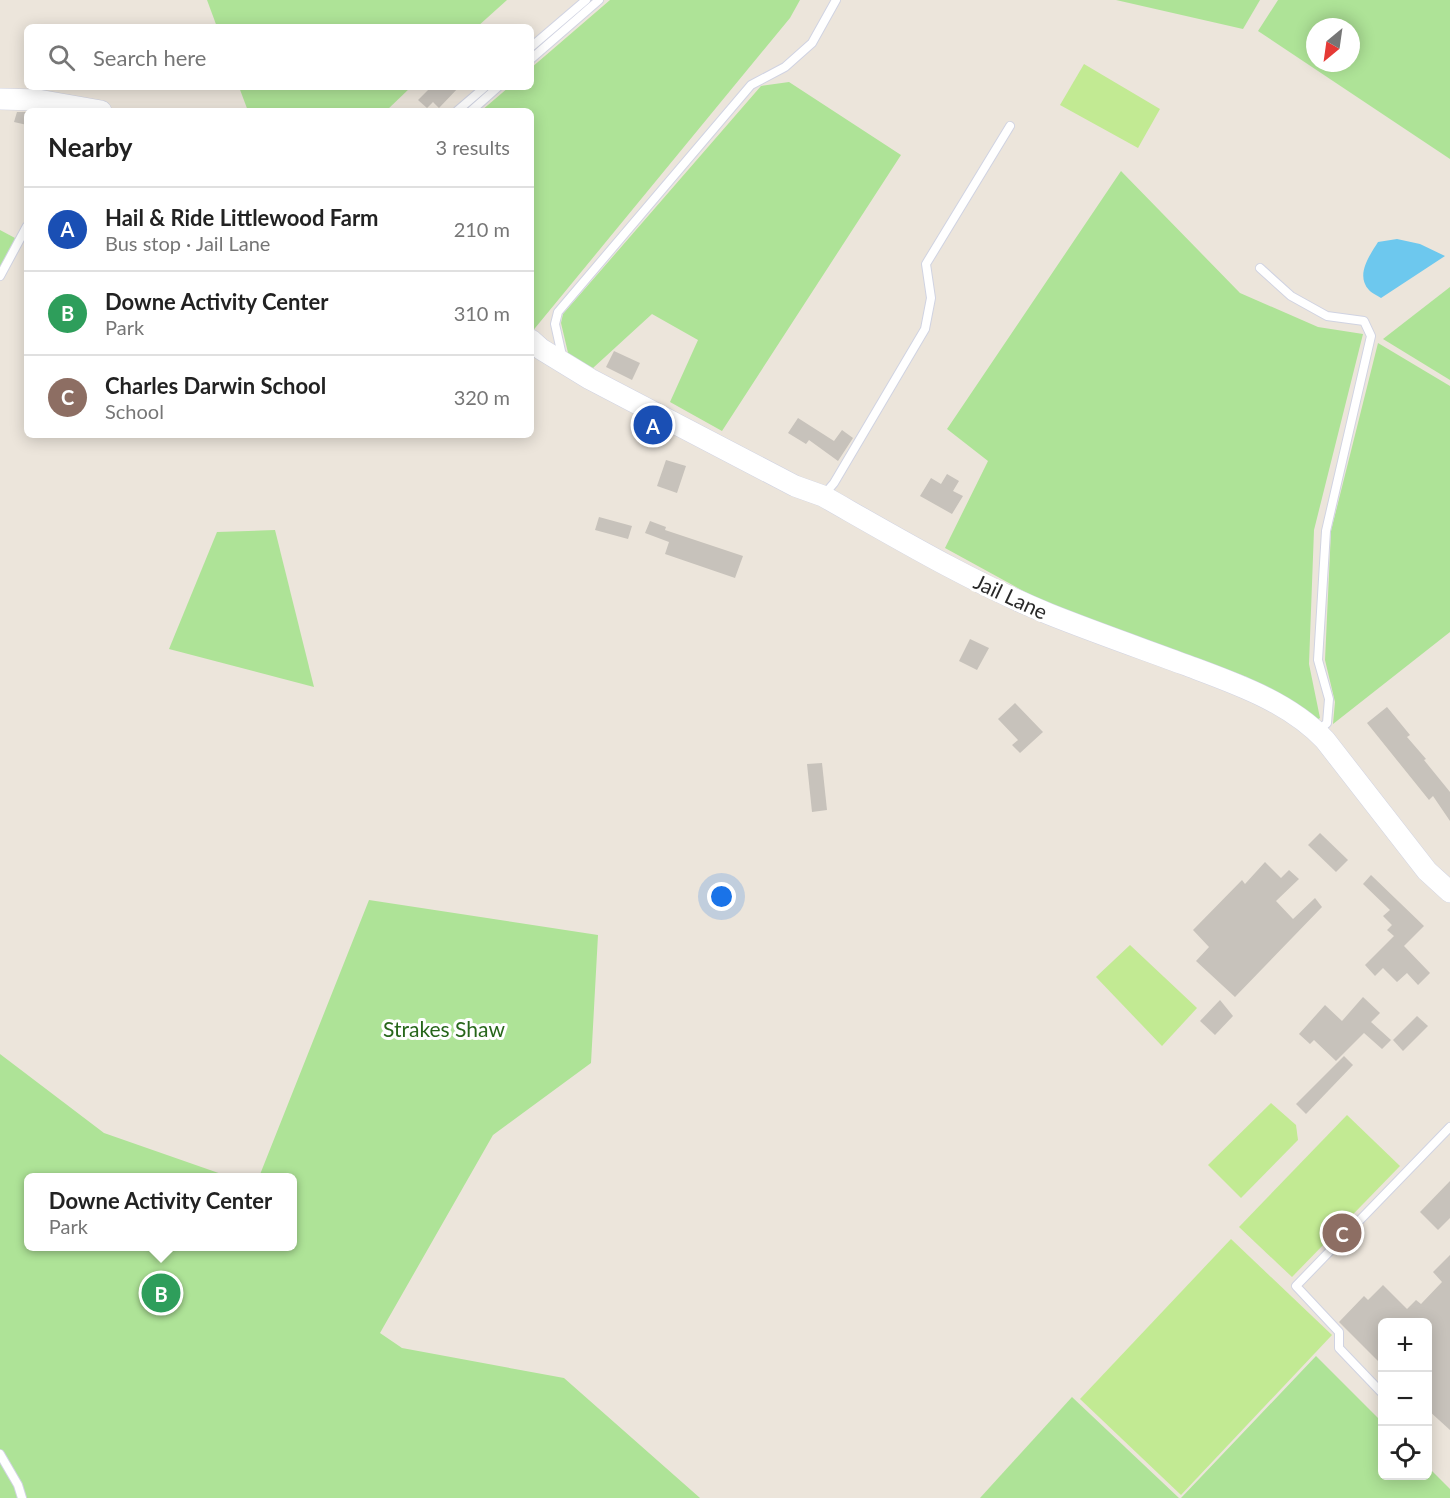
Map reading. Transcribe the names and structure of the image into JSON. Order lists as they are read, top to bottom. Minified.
{"streets":{"street":["Jail Lane"]},"parks":["Strakes Shaw"],"north":"bottom left","page":{"search":"Search here","heading":["Nearby","3 results"],"list":[{"mark":"A","name":"Hail & Ride Littlewood Farm","note":"Bus stop · Jail Lane","value":"210 m"},{"mark":"B","name":"Downe Activity Center","note":"Park","value":"310 m"},{"mark":"C","name":"Charles Darwin School","note":"School","value":"320 m"}],"pins":["A","C","B"],"popup":["Downe Activity Center","Park"],"map_buttons":["+","−"]}}
